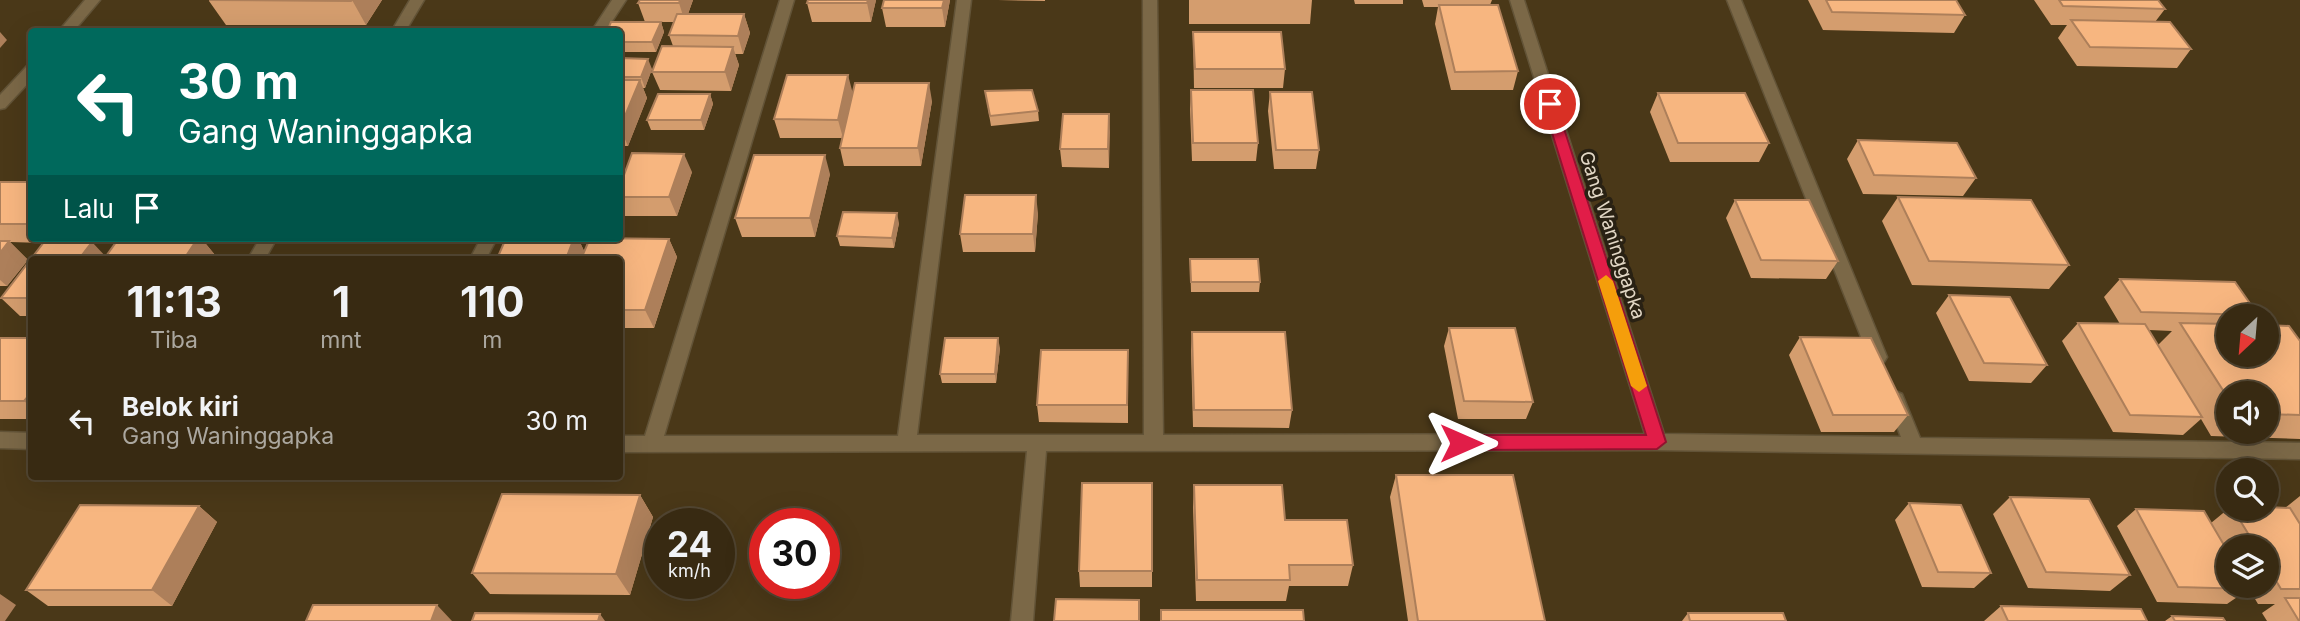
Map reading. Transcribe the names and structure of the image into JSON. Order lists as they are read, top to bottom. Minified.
{"streets":{"street":["Gang Waninggapka"]},"north":"bottom left","page":{"turn":["30 m","Gang Waninggapka"],"then":"Lalu","eta":["11:13","Tiba","1","mnt","110","m"],"list":[{"name":"Belok kiri","note":"Gang Waninggapka","value":"30 m"}],"speed":"24 km/h","limit":"30"}}
